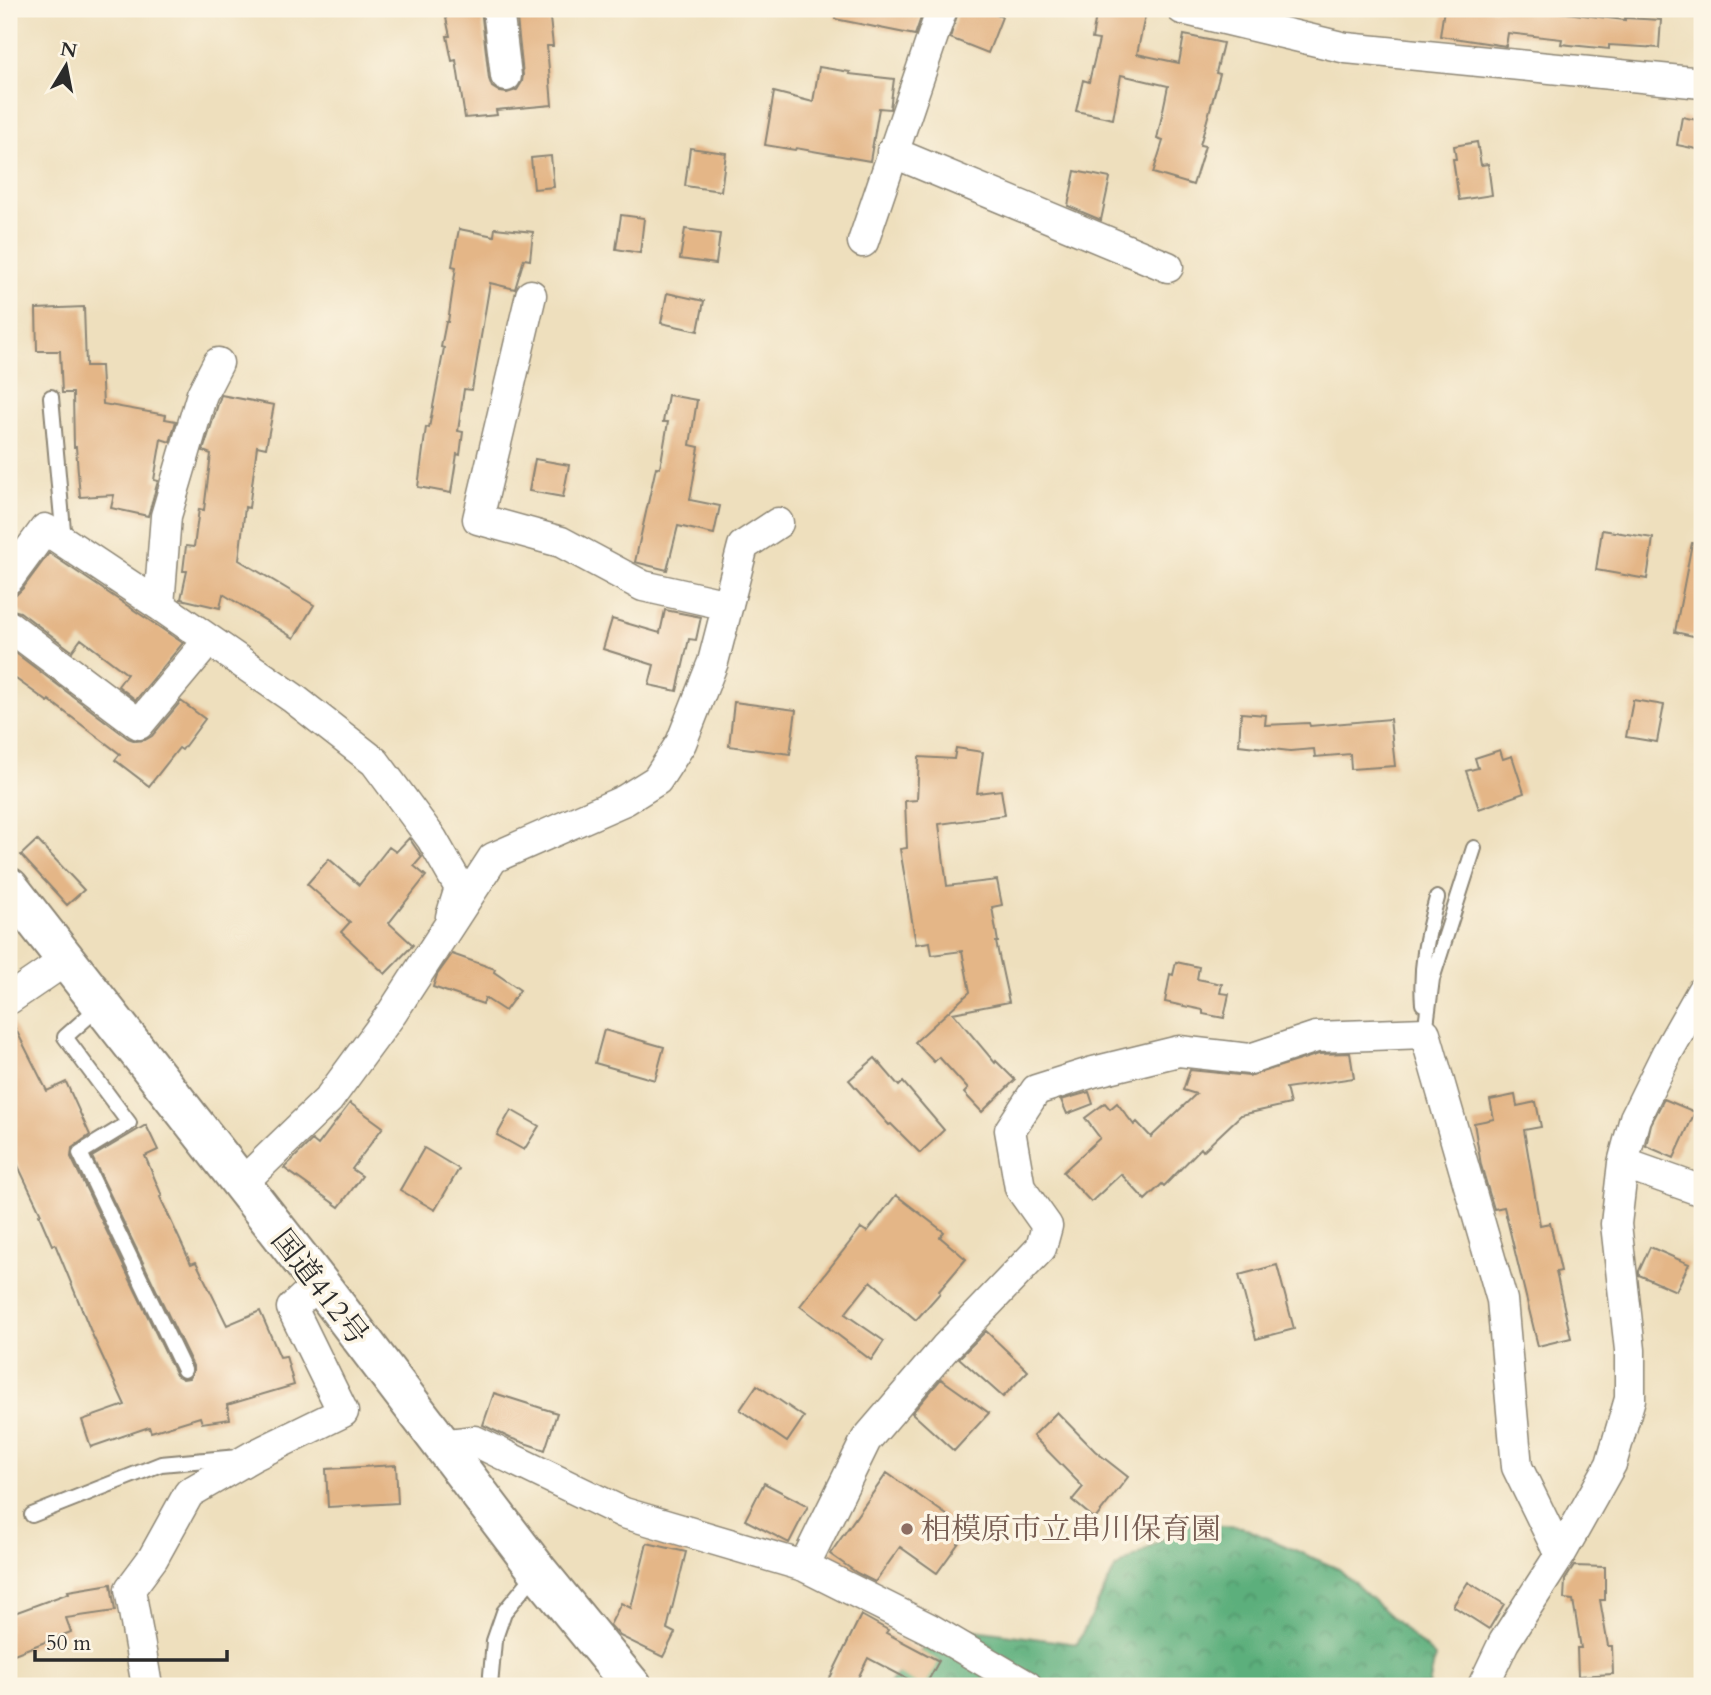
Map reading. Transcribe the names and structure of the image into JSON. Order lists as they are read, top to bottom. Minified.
{"streets":{"highway":["国道412号"]},"places":["相模原市立串川保育園"],"scale_bar":"50 m","north":"top"}
